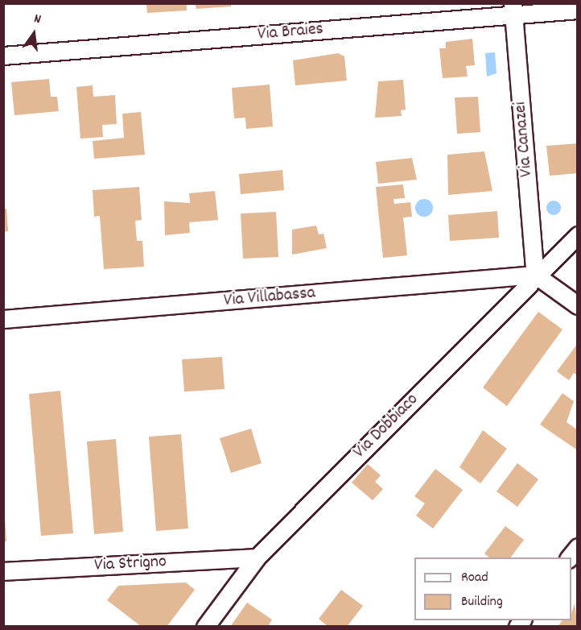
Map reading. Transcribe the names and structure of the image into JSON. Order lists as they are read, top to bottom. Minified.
{"streets":{"street":["Via Braies","Via Canazei","Via Villabassa","Via Dobbiaco","Via Strigno"]},"crossings":[["Via Braies","Via Canazei"],["Via Canazei","Via Villabassa"],["Via Canazei","Via Dobbiaco"],["Via Villabassa","Via Dobbiaco"],["Via Dobbiaco","Via Strigno"]],"legend":["Road","Building"],"north":"top"}
